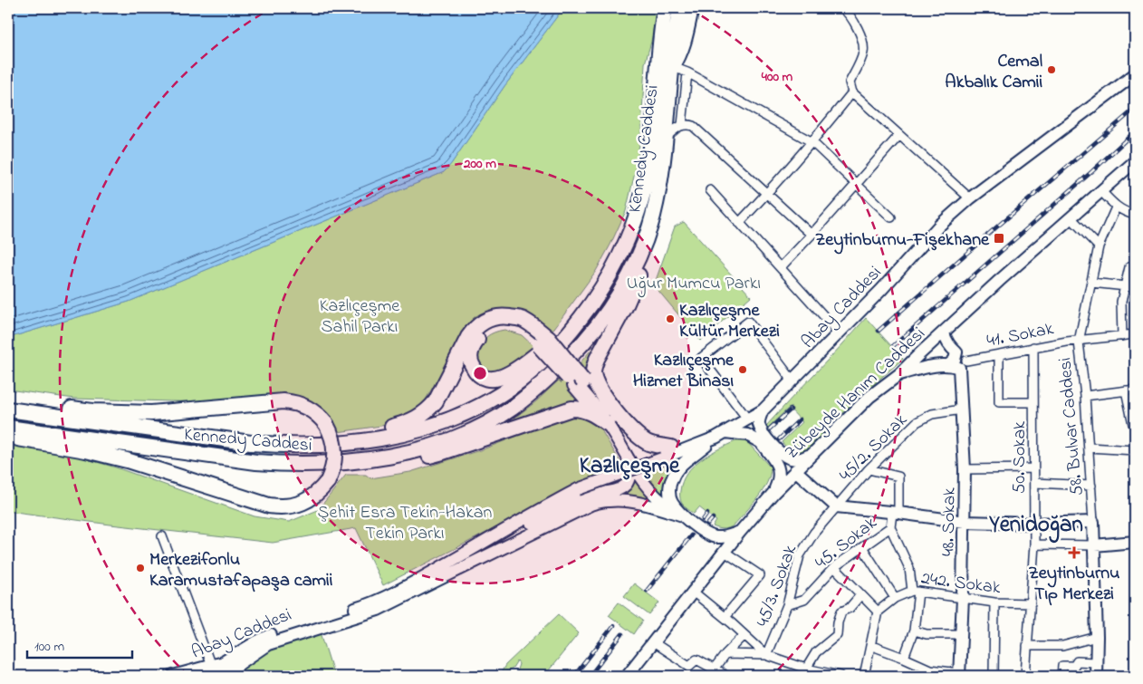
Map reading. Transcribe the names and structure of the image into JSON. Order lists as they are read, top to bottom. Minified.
{"streets":{"highway":["Kennedy Caddesi"],"main road":["Abay Caddesi","41. Sokak","Zübeyde Hanım Caddesi","58. Bulvar Caddesi","48. Sokak"],"street":["45/2. Sokak","50. Sokak","45. Sokak","242. Sokak","45/3. Sokak"]},"crossings":[["Abay Caddesi","Zübeyde Hanım Caddesi"],["41. Sokak","Zübeyde Hanım Caddesi"],["41. Sokak","58. Bulvar Caddesi"],["41. Sokak","50. Sokak"],["41. Sokak","48. Sokak"],["45/2. Sokak","48. Sokak"],["45/2. Sokak","45. Sokak"],["45/2. Sokak","45/3. Sokak"],["50. Sokak","242. Sokak"],["48. Sokak","242. Sokak"],["45. Sokak","45/3. Sokak"]],"districts":["Kazlıçeşme","Yenidoğan"],"parks":["Uğur Mumcu Parkı","Kazlıçeşme Sahil Parkı","Şehit Esra Tekin-Hakan Tekin Parkı"],"places":{"other":["Cemal Akbalık Camii","Kazlıçeşme Kültür Merkezi","Kazlıçeşme Hizmet Binası","Merkezifonlu Karamustafapaşa camii"],"transit":["Zeytinburnu-Fişekhane"],"health":["Zeytinburnu Tıp Merkezi"]},"scale_bar":"100 m","rings":["400 m","200 m"]}
